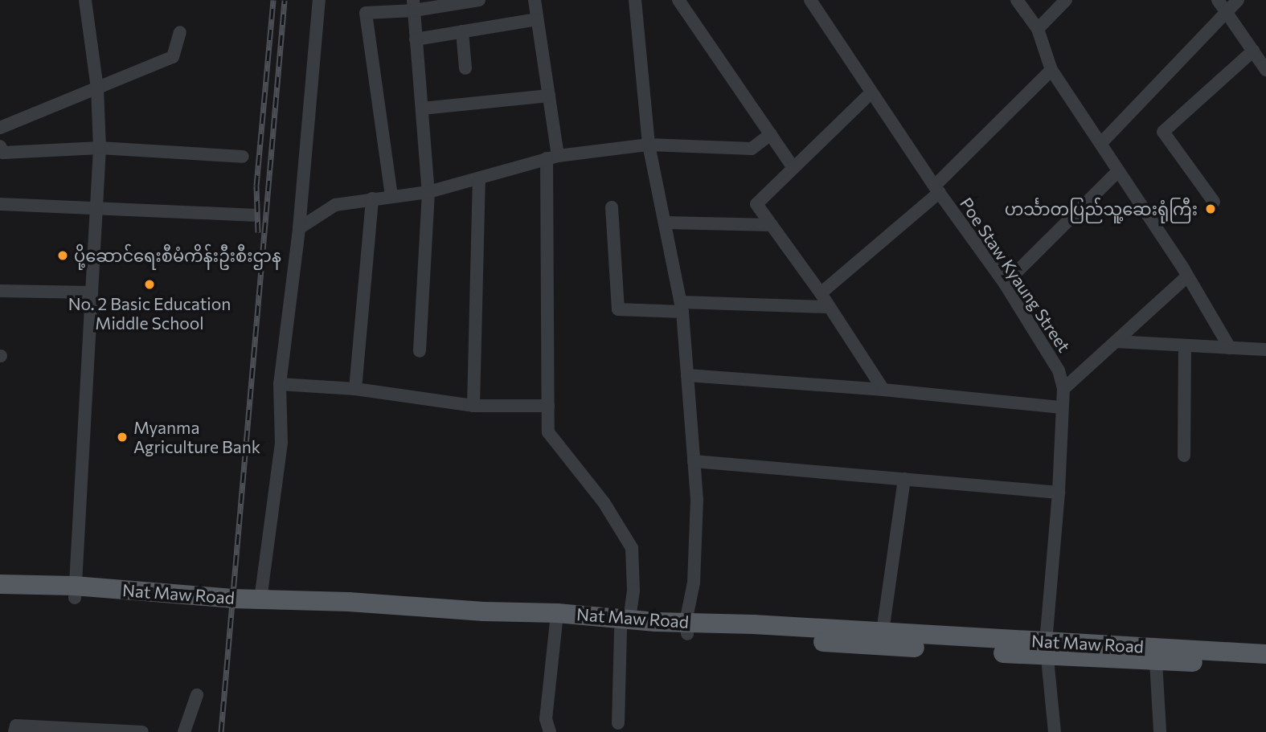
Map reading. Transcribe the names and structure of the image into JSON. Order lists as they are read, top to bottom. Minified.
{"streets":{"main road":["Nat Maw Road"],"street":["Poe Staw Kyaung Street"]},"crossings":[["Poe Staw Kyaung Street","Nat Maw Road"]],"places":["ဟင်္သာတပြည်သူ့ဆေးရုံကြီး","ပို့ဆောင်ရေးစီမံကိန်းဦးစီးဌာန","No. 2 Basic Education Middle School","Myanma Agriculture Bank"]}
